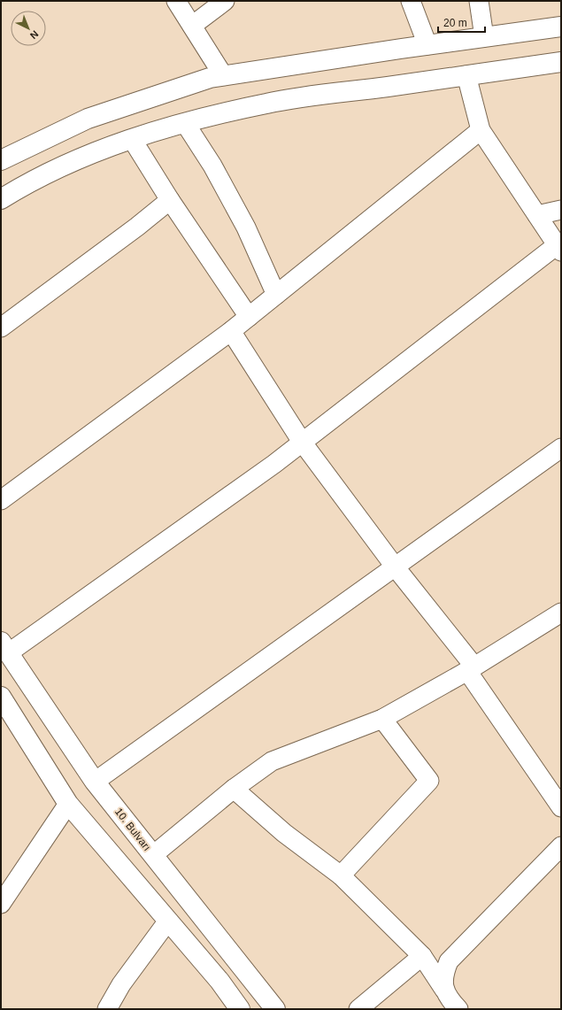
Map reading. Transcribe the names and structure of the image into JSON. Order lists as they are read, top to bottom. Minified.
{"streets":{"main road":["10. Bulvarı"]},"scale_bar":"20 m","north":"bottom right"}
